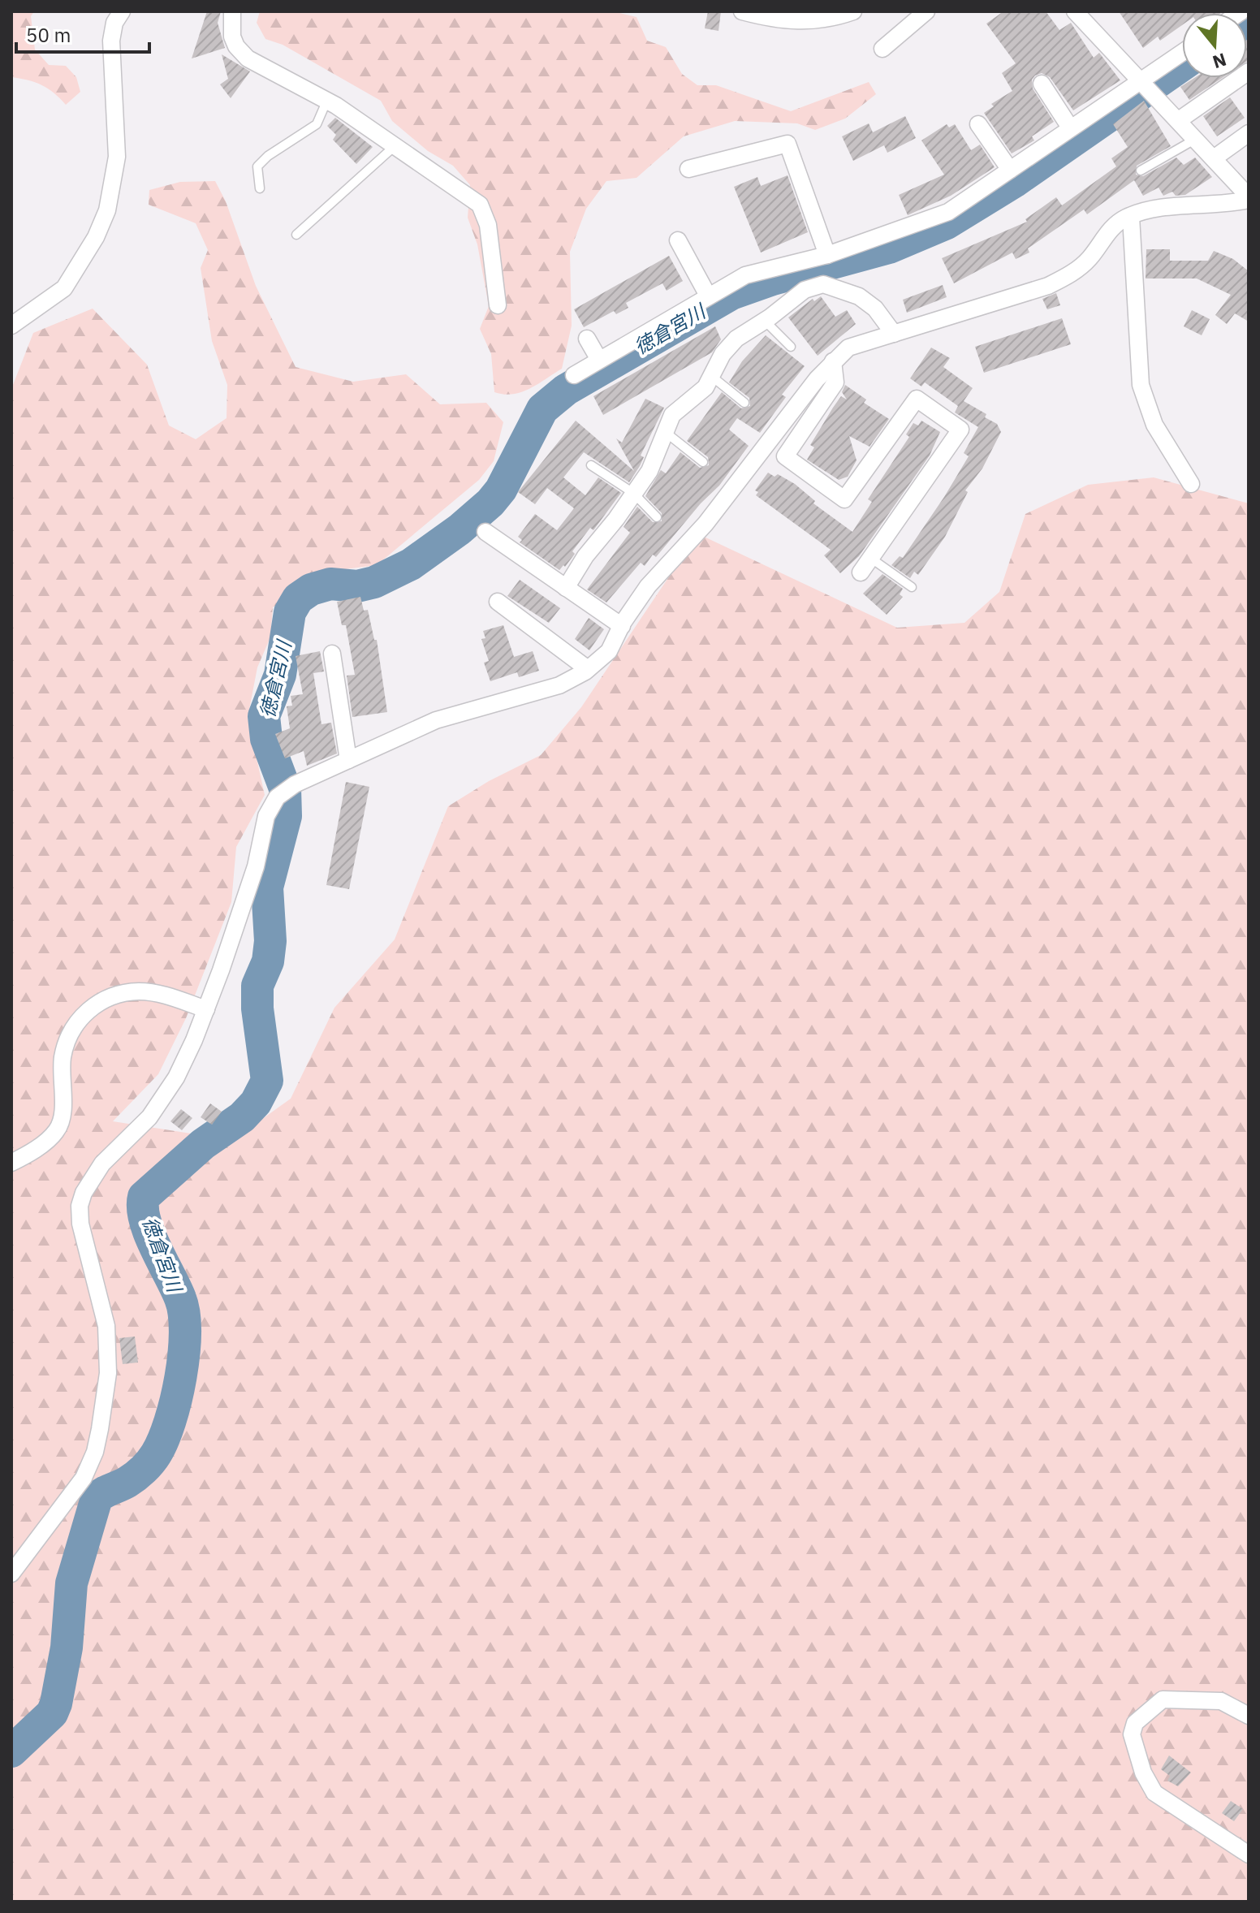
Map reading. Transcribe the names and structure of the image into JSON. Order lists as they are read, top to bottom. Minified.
{"water":["徳倉宮川"],"scale_bar":"50 m","north":"bottom"}
